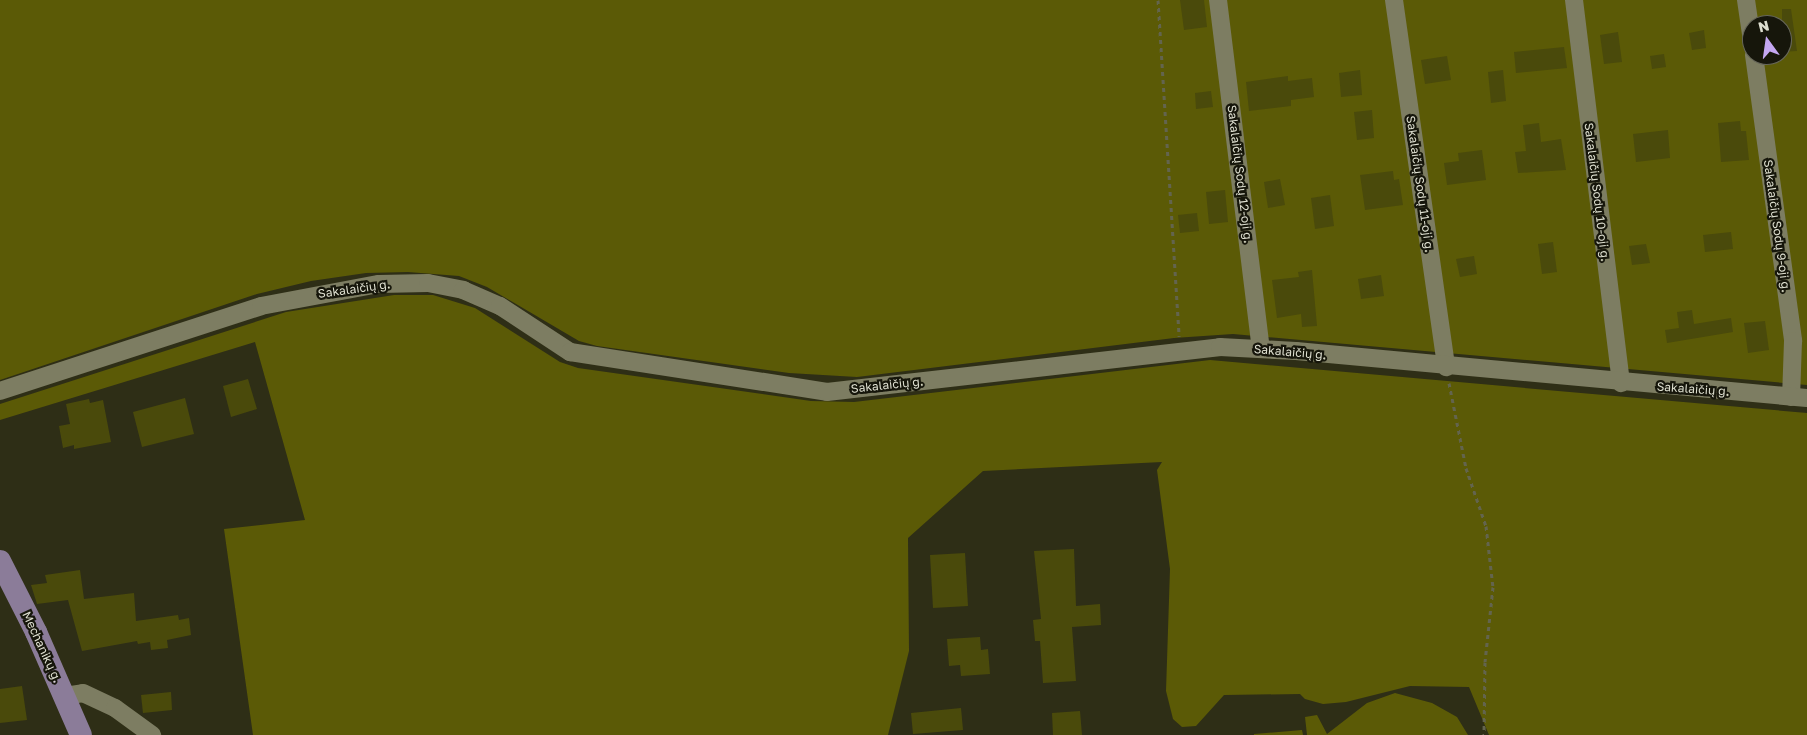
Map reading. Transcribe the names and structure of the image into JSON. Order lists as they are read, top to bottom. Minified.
{"streets":{"main road":["Mechanikų g."],"street":["Sakalaičių Sodų 12-oji g.","Sakalaičių Sodų 11-oji g.","Sakalaičių Sodų 10-oji g.","Sakalaičių Sodų 9-oji g.","Sakalaičių g."]},"crossings":[["Sakalaičių Sodų 12-oji g.","Sakalaičių g."],["Sakalaičių Sodų 11-oji g.","Sakalaičių g."],["Sakalaičių Sodų 10-oji g.","Sakalaičių g."],["Sakalaičių Sodų 9-oji g.","Sakalaičių g."]],"north":"top"}
